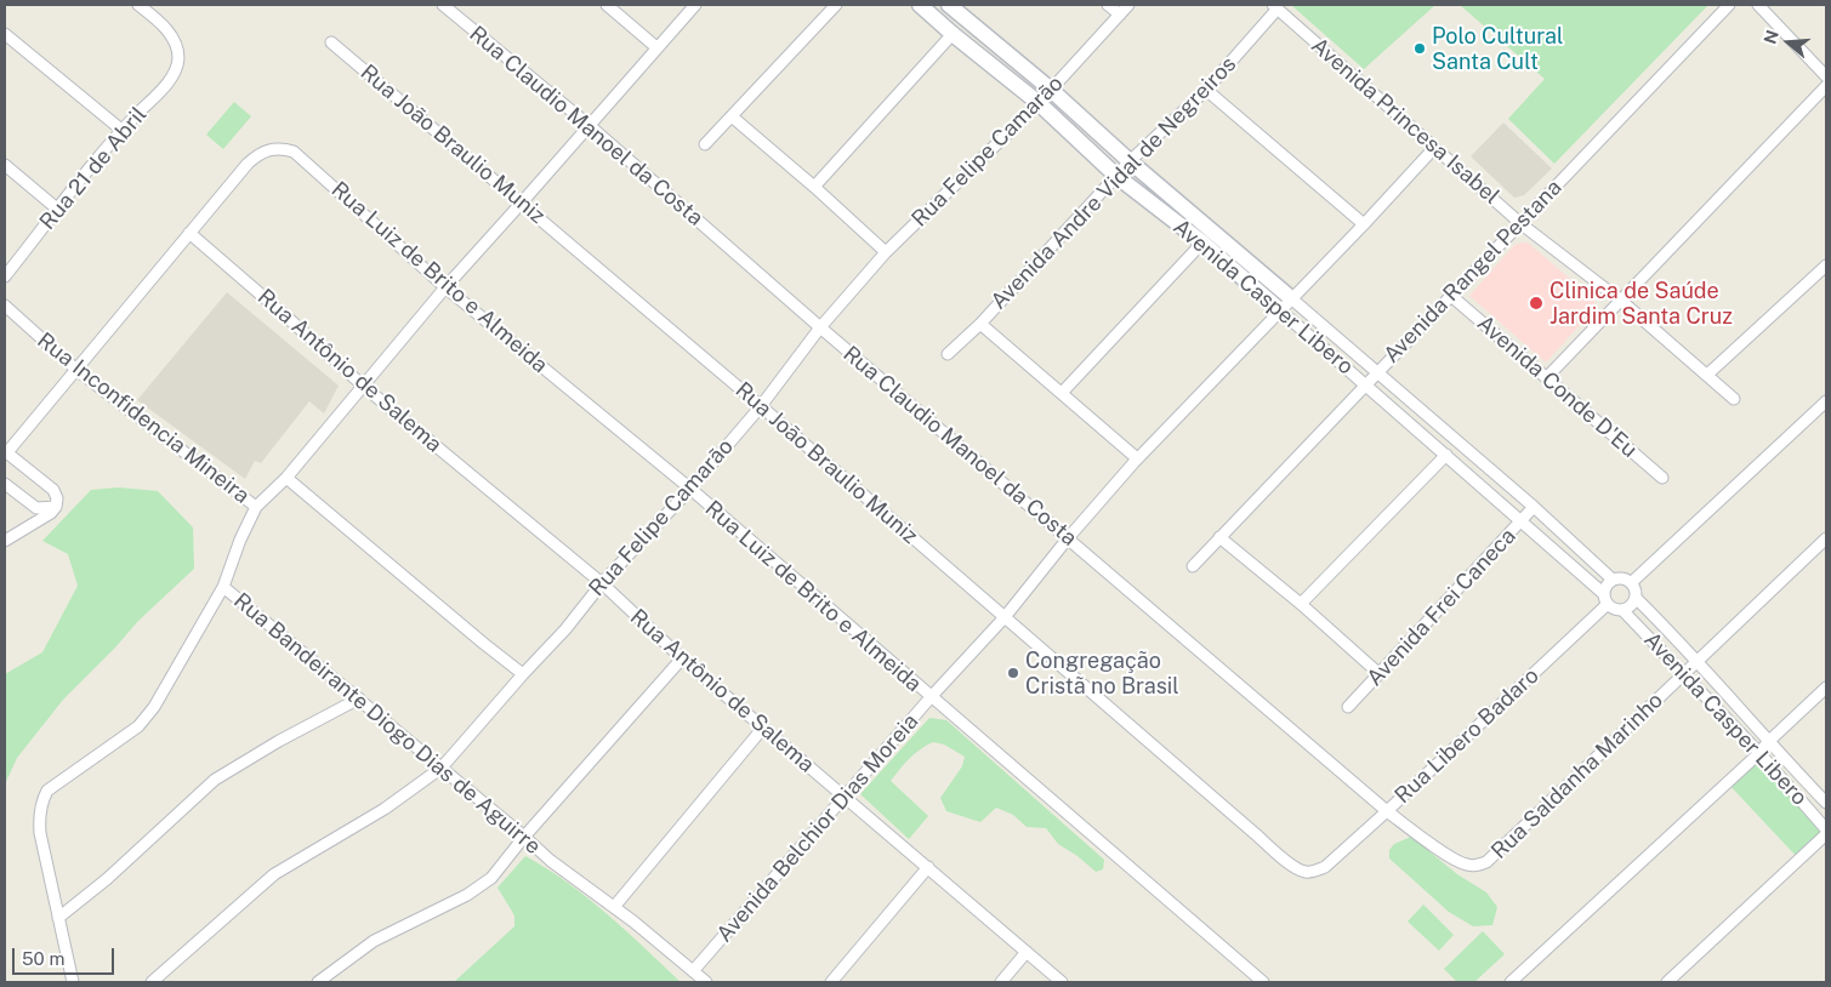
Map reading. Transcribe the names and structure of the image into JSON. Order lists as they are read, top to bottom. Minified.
{"streets":{"street":["Avenida Princesa Isabel","Rua Claudio Manoel da Costa","Rua João Braulio Muniz","Rua Felipe Camarão","Rua 21 de Abril","Avenida Andre Vidal de Negreiros","Avenida Rangel Pestana","Rua Luiz de Brito e Almeida","Avenida Casper Libero","Rua Antônio de Salema","Avenida Conde D'Eu","Rua Inconfidencia Mineira","Avenida Frei Caneca","Rua Bandeirante Diogo Dias de Aguirre","Rua Libero Badaro","Rua Saldanha Marinho","Avenida Belchior Dias Moreia"]},"crossings":[["Avenida Princesa Isabel","Avenida Andre Vidal de Negreiros"],["Avenida Princesa Isabel","Avenida Rangel Pestana"],["Avenida Princesa Isabel","Avenida Belchior Dias Moreia"],["Rua Claudio Manoel da Costa","Rua Felipe Camarão"],["Rua Claudio Manoel da Costa","Rua Libero Badaro"],["Rua Claudio Manoel da Costa","Rua Saldanha Marinho"],["Rua Claudio Manoel da Costa","Avenida Belchior Dias Moreia"],["Rua João Braulio Muniz","Rua Felipe Camarão"],["Rua João Braulio Muniz","Rua Libero Badaro"],["Rua João Braulio Muniz","Avenida Belchior Dias Moreia"],["Rua Felipe Camarão","Rua Luiz de Brito e Almeida"],["Rua Felipe Camarão","Avenida Casper Libero"],["Rua Felipe Camarão","Rua Antônio de Salema"],["Rua Felipe Camarão","Rua Bandeirante Diogo Dias de Aguirre"],["Avenida Andre Vidal de Negreiros","Avenida Casper Libero"],["Avenida Rangel Pestana","Avenida Casper Libero"],["Avenida Rangel Pestana","Avenida Conde D'Eu"],["Rua Luiz de Brito e Almeida","Rua Antônio de Salema"],["Rua Luiz de Brito e Almeida","Avenida Belchior Dias Moreia"],["Avenida Casper Libero","Avenida Frei Caneca"],["Avenida Casper Libero","Rua Libero Badaro"],["Avenida Casper Libero","Rua Saldanha Marinho"],["Avenida Casper Libero","Avenida Belchior Dias Moreia"],["Rua Antônio de Salema","Avenida Belchior Dias Moreia"],["Rua Bandeirante Diogo Dias de Aguirre","Avenida Belchior Dias Moreia"]],"places":["Polo Cultural Santa Cult","Clinica de Saúde Jardim Santa Cruz","Congregação Cristã no Brasil"],"scale_bar":"50 m","north":"left"}
